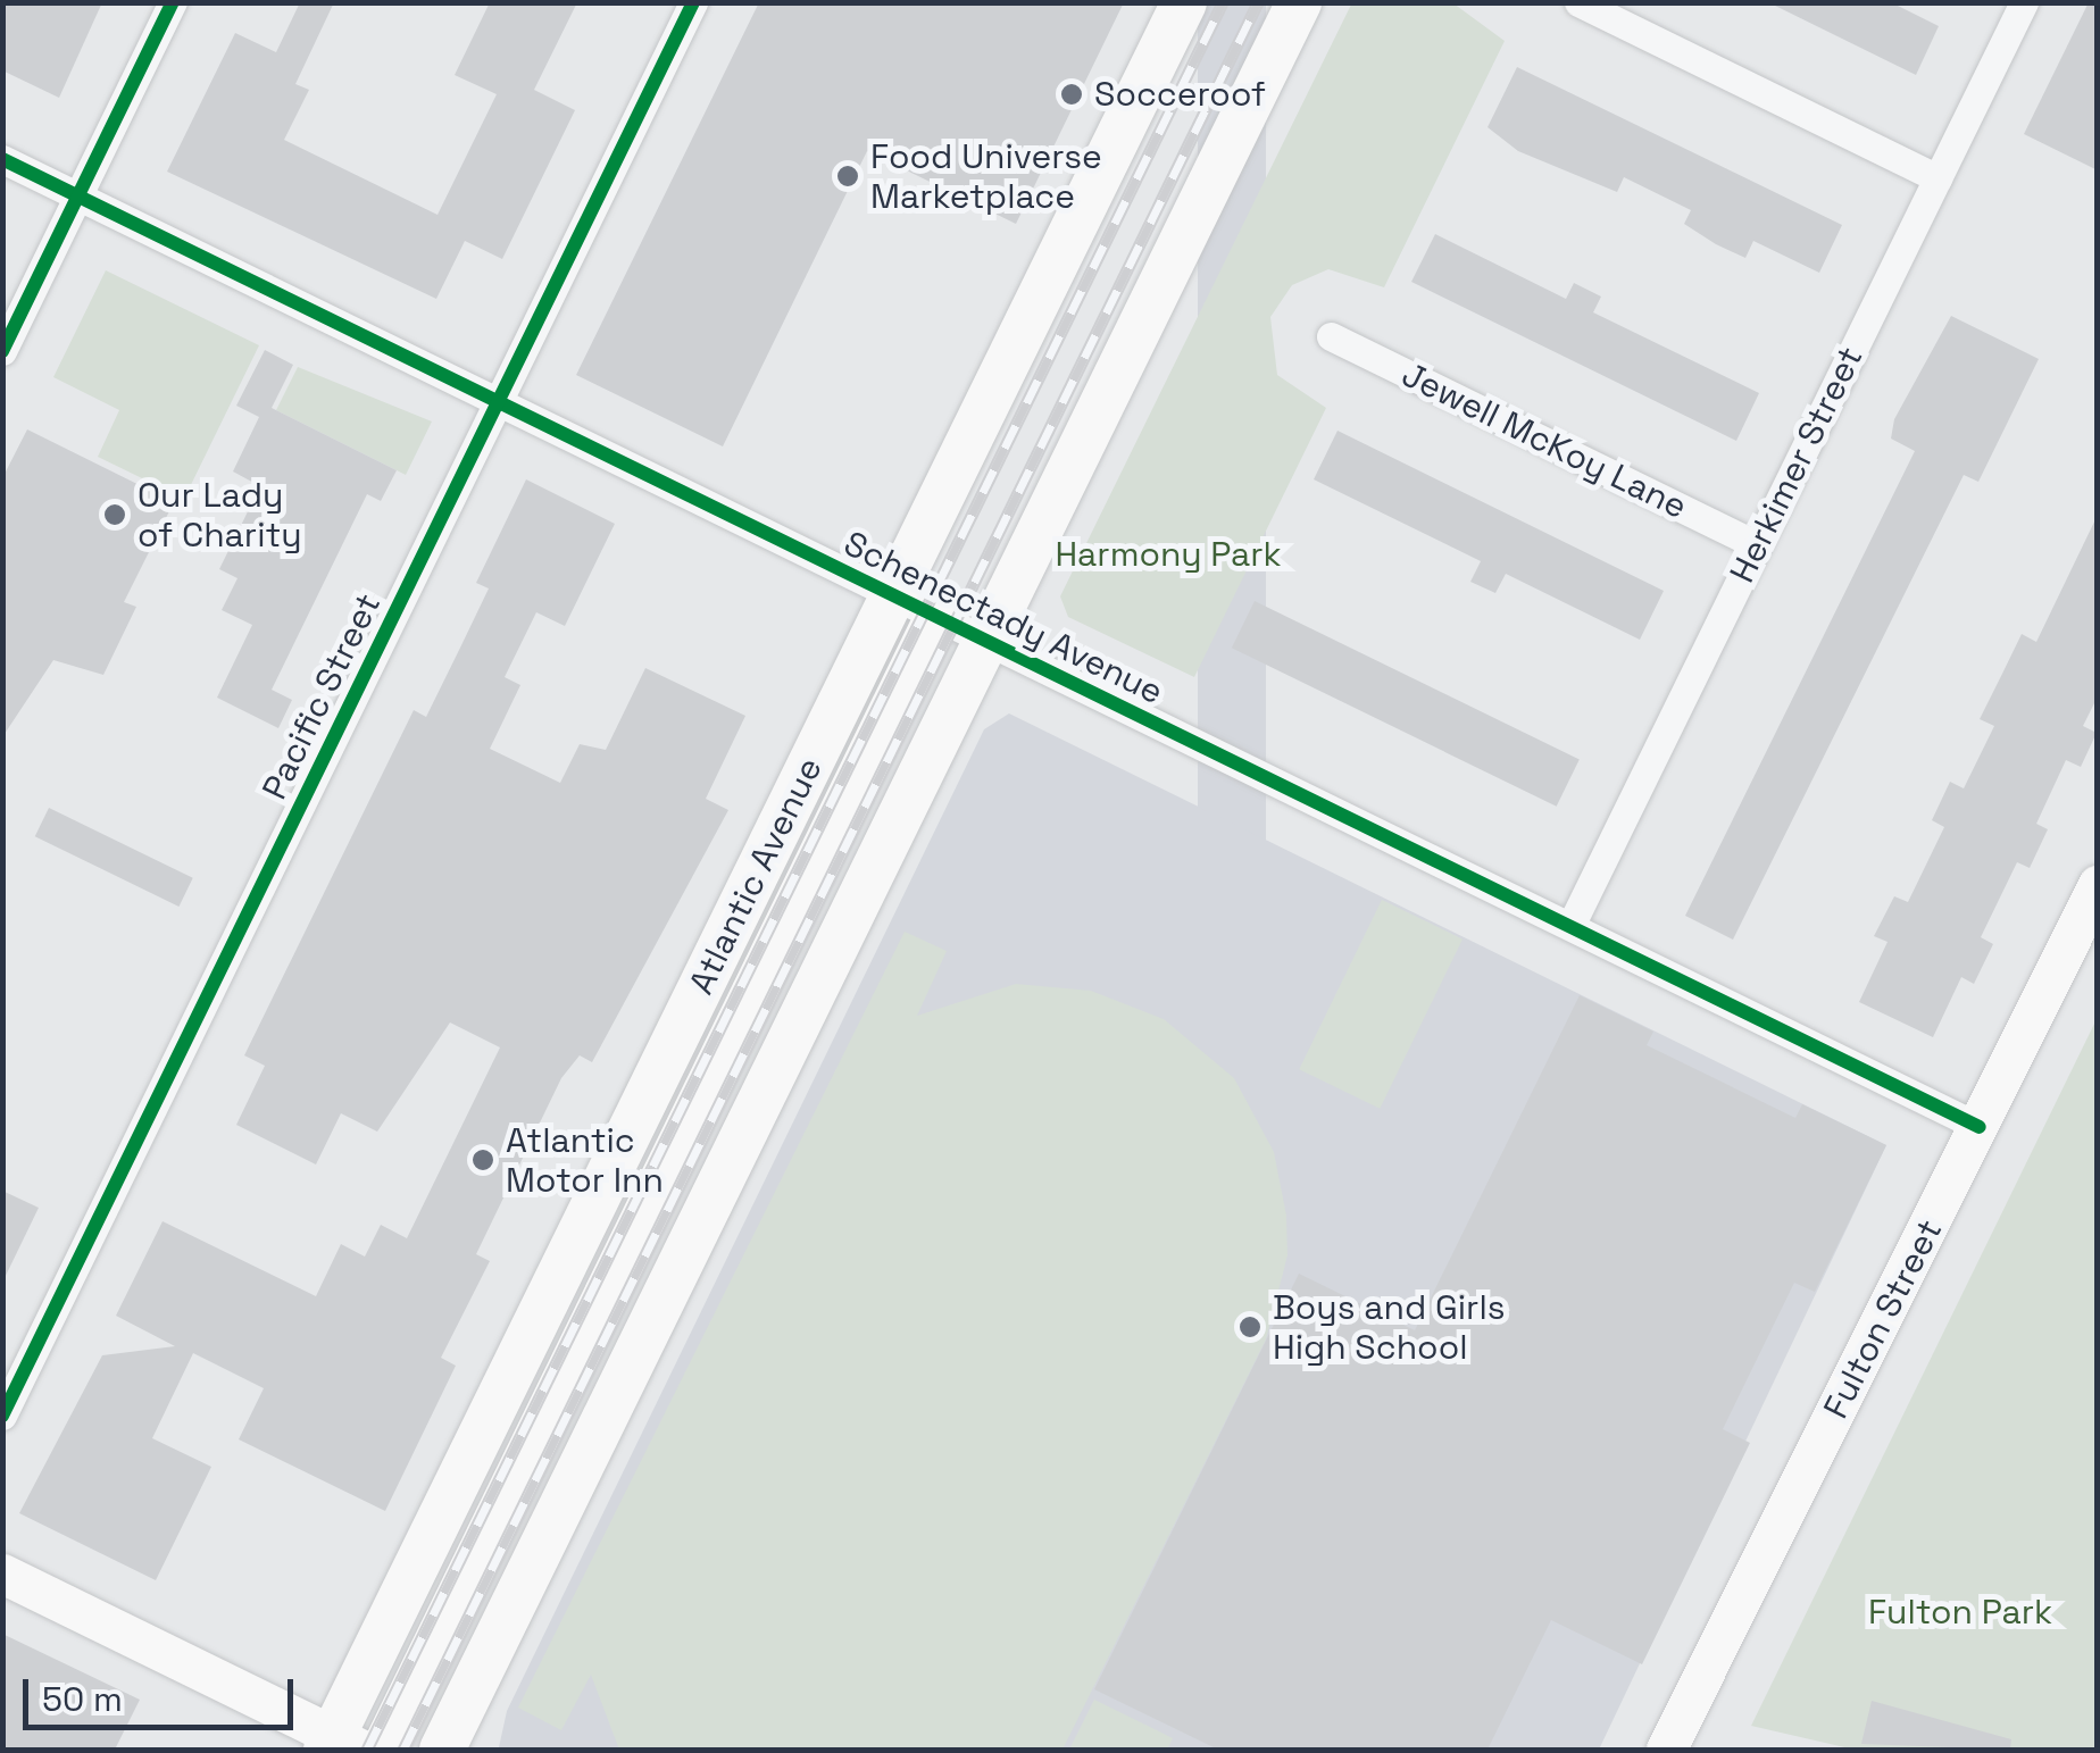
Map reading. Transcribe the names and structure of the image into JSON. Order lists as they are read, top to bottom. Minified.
{"streets":{"main road":["Atlantic Avenue","Fulton Street"],"street":["Jewell McKoy Lane","Herkimer Street","Schenectady Avenue","Pacific Street"]},"crossings":[["Jewell McKoy Lane","Herkimer Street"],["Herkimer Street","Schenectady Avenue"],["Schenectady Avenue","Pacific Street"],["Schenectady Avenue","Atlantic Avenue"],["Schenectady Avenue","Fulton Street"]],"parks":["Harmony Park","Fulton Park"],"places":["Socceroof","Food Universe Marketplace","Our Lady of Charity","Atlantic Motor Inn","Boys and Girls High School"],"scale_bar":"50 m"}
